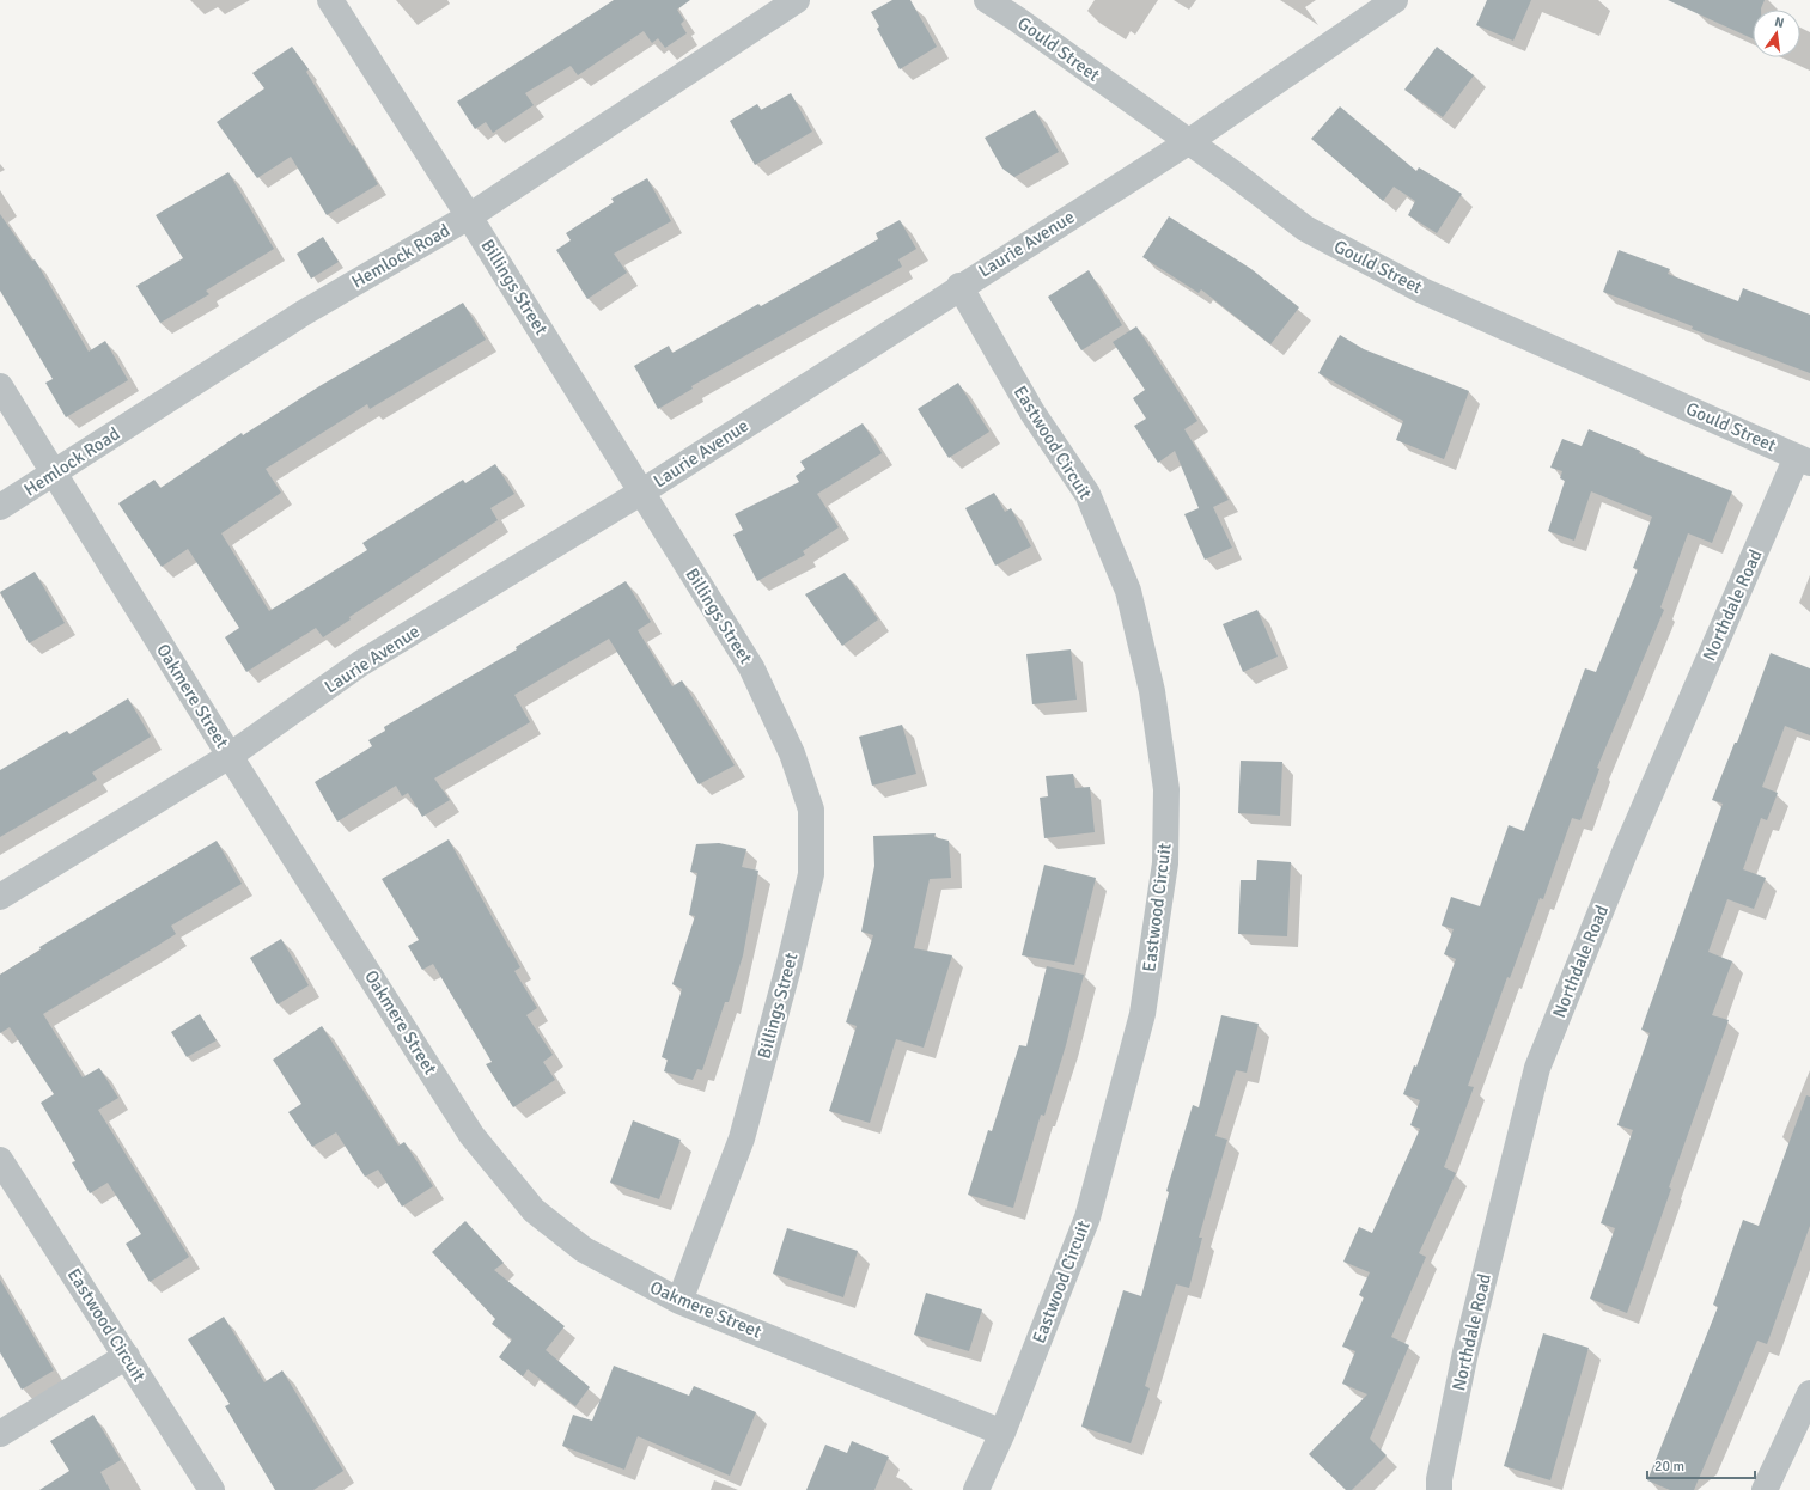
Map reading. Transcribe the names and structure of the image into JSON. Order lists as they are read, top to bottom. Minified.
{"streets":{"street":["Gould Street","Laurie Avenue","Hemlock Road","Billings Street","Eastwood Circuit","Northdale Road","Oakmere Street"]},"crossings":[["Gould Street","Laurie Avenue"],["Gould Street","Northdale Road"],["Laurie Avenue","Billings Street"],["Laurie Avenue","Eastwood Circuit"],["Laurie Avenue","Oakmere Street"],["Hemlock Road","Billings Street"],["Hemlock Road","Oakmere Street"],["Billings Street","Oakmere Street"],["Eastwood Circuit","Oakmere Street"]],"scale_bar":"20 m","north":"top"}
